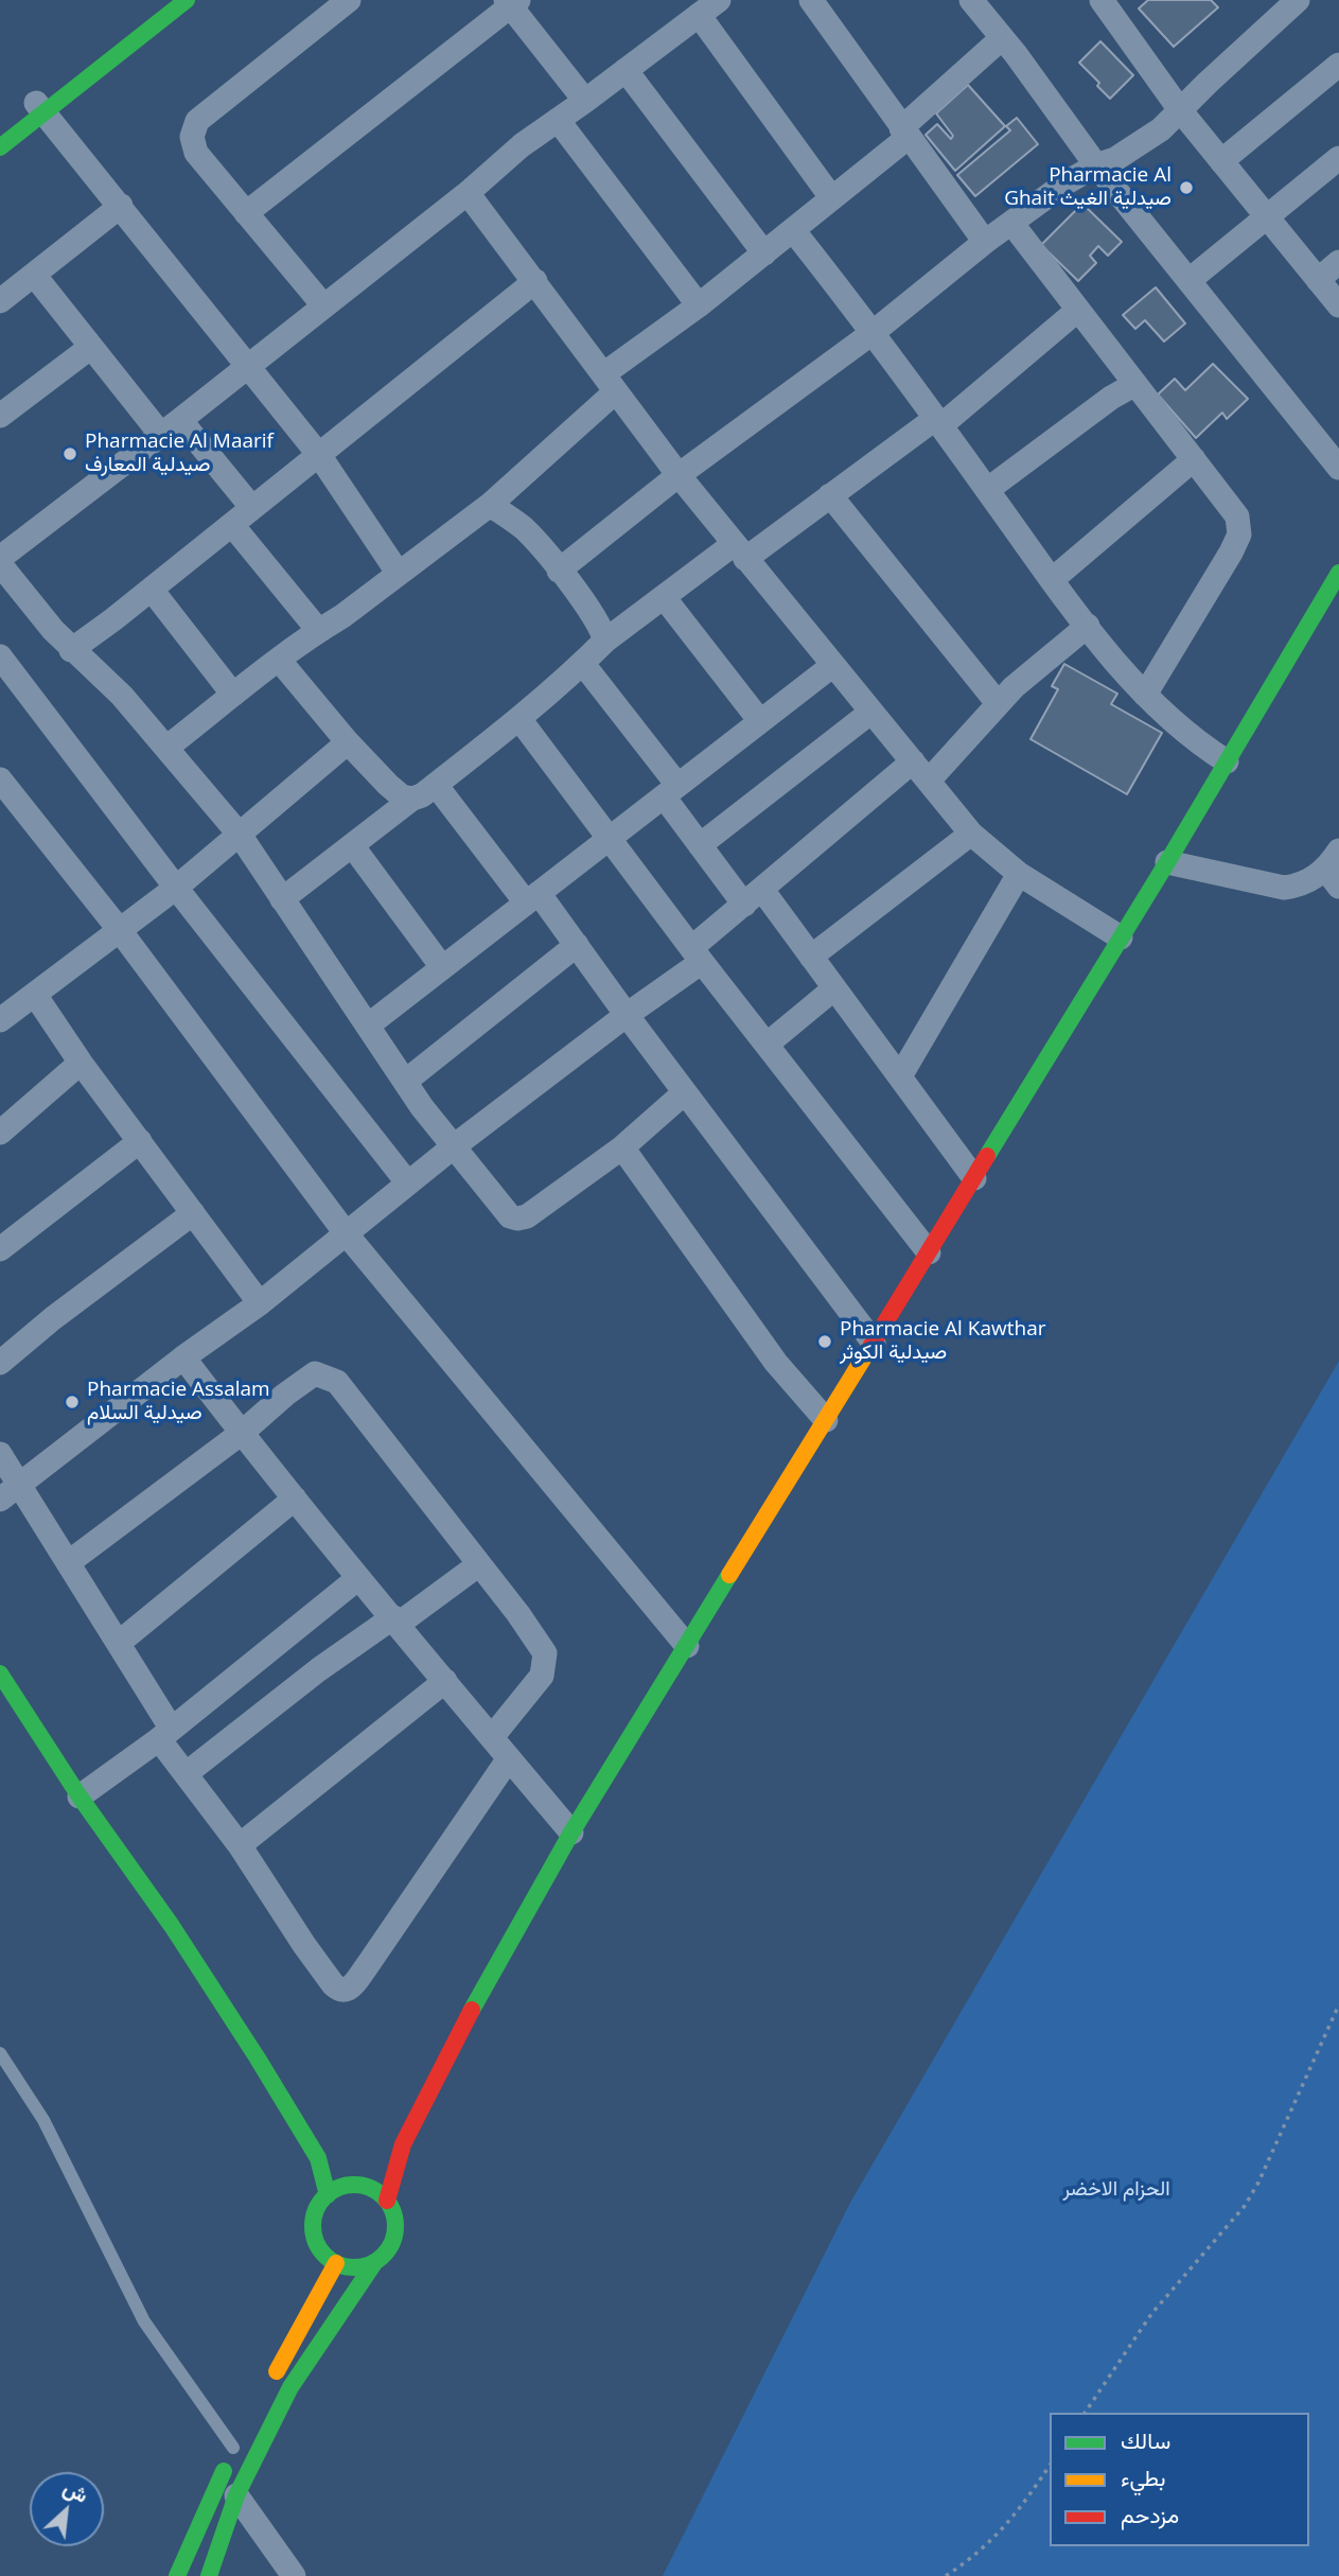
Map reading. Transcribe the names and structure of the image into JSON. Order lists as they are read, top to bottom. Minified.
{"parks":["الحزام الاخضر"],"places":["Pharmacie Al Ghait صيدلية الغيث","Pharmacie Al Maarif صيدلية المعارف","Pharmacie Al Kawthar صيدلية الكوثر","Pharmacie Assalam صيدلية السلام"],"legend":["سالك","بطيء","مزدحم"],"north":"top right"}
